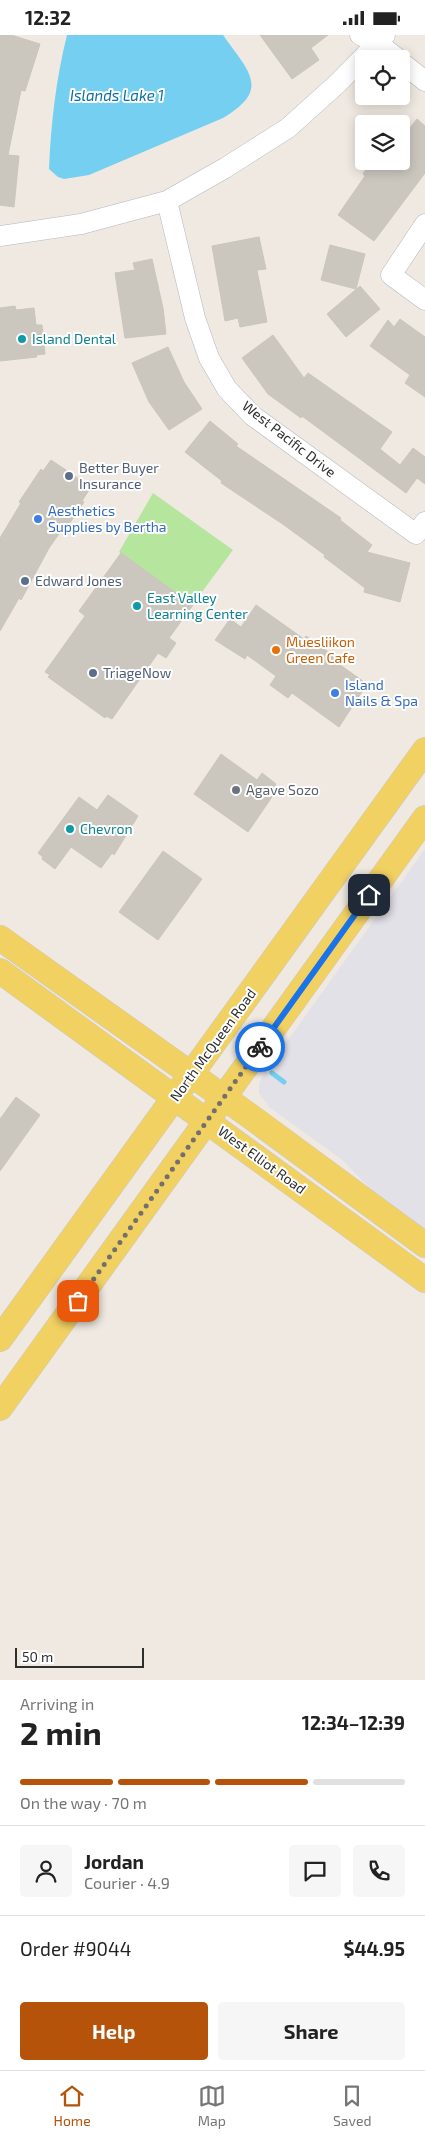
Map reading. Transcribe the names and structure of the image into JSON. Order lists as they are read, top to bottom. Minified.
{"streets":{"main road":["North McQueen Road","West Elliot Road"],"street":["West Pacific Drive"]},"crossings":[["North McQueen Road","West Elliot Road"]],"water":["Islands Lake 1"],"places":["Island Dental","Better Buyer Insurance","Aesthetics Supplies by Bertha","Edward Jones","East Valley Learning Center","Muesliikon Green Cafe","TriageNow","Island Nails & Spa","Agave Sozo","Chevron"],"scale_bar":"50 m","page":{"status":"12:32","scale":"50 m","heading":["2 min","Arriving in","12:34–12:39"],"panel":["Jordan","Courier · 4.9","Order #9044","$44.95"],"bar":"On the way · 70 m","buttons":["Help","Share"],"tabs":["Home","Map","Saved"]}}
